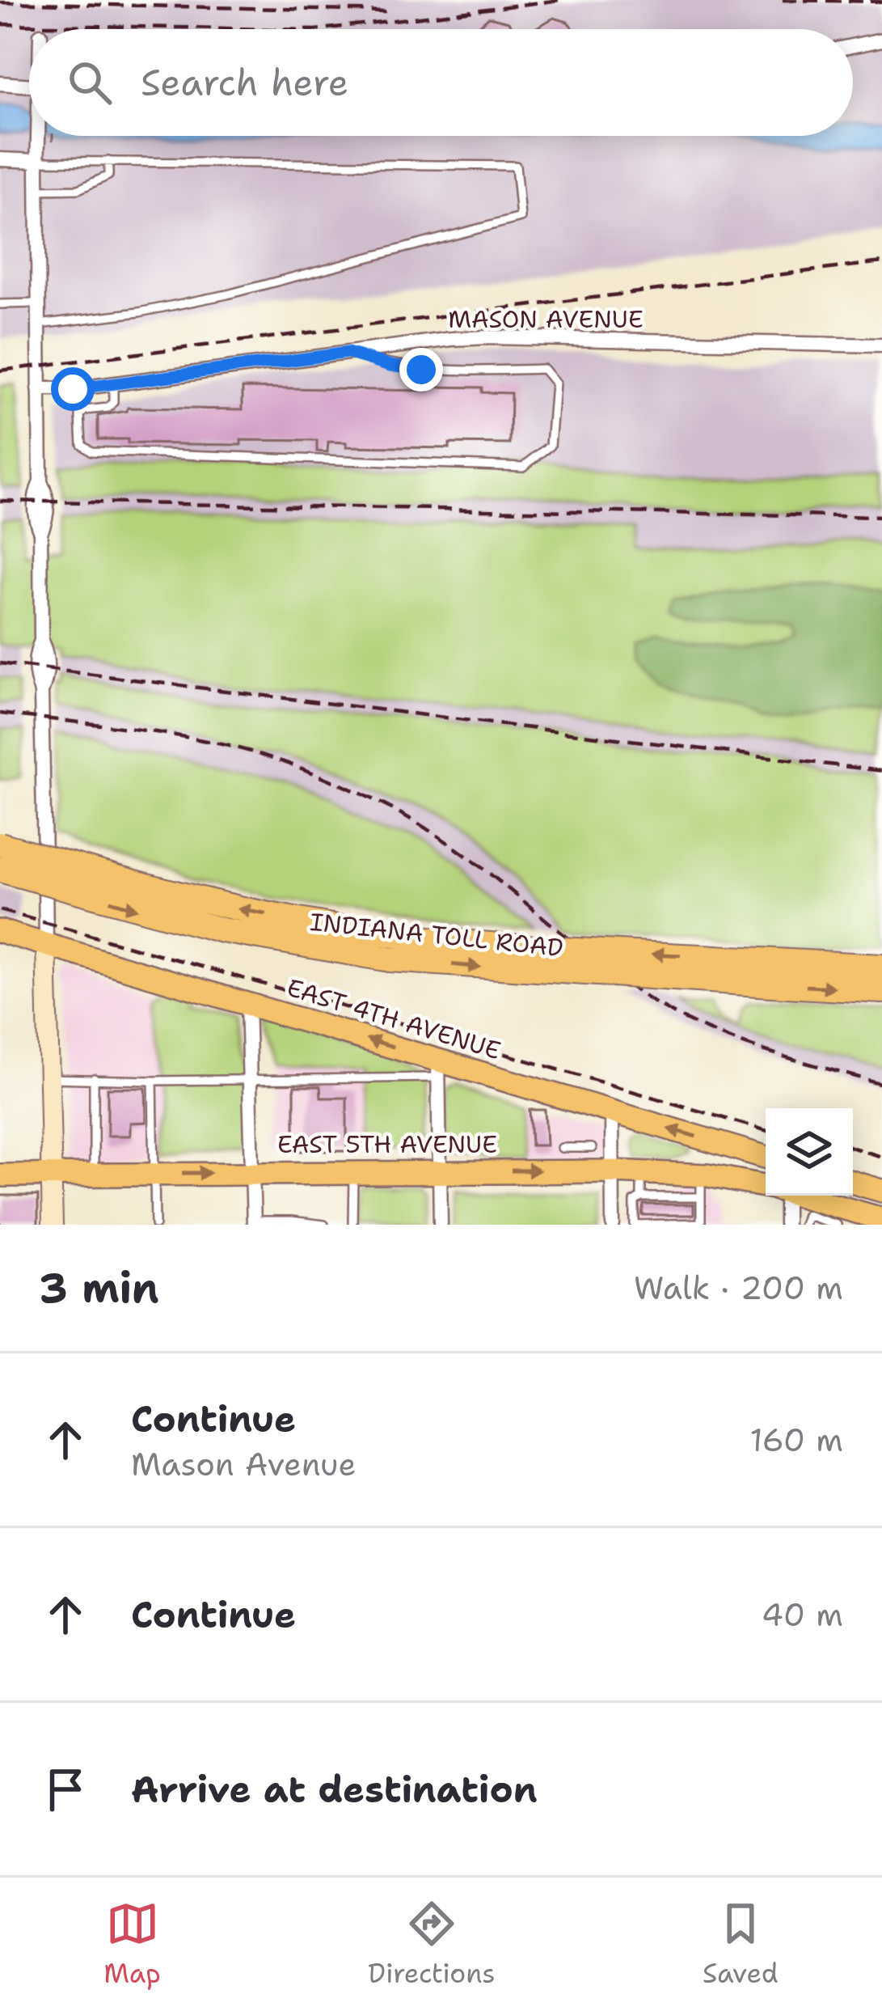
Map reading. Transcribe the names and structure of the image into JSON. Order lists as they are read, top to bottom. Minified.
{"streets":{"highway":["INDIANA TOLL ROAD"],"main road":["EAST 4TH AVENUE","EAST 5TH AVENUE"],"street":["MASON AVENUE"]},"one_way":["EAST 4TH AVENUE"],"page":{"search":"Search here","heading":["3 min","Walk · 200 m"],"list":[["Continue","Mason Avenue","160 m"],["Continue","40 m"],"Arrive at destination"],"nav":["Map","Directions","Saved"]}}
